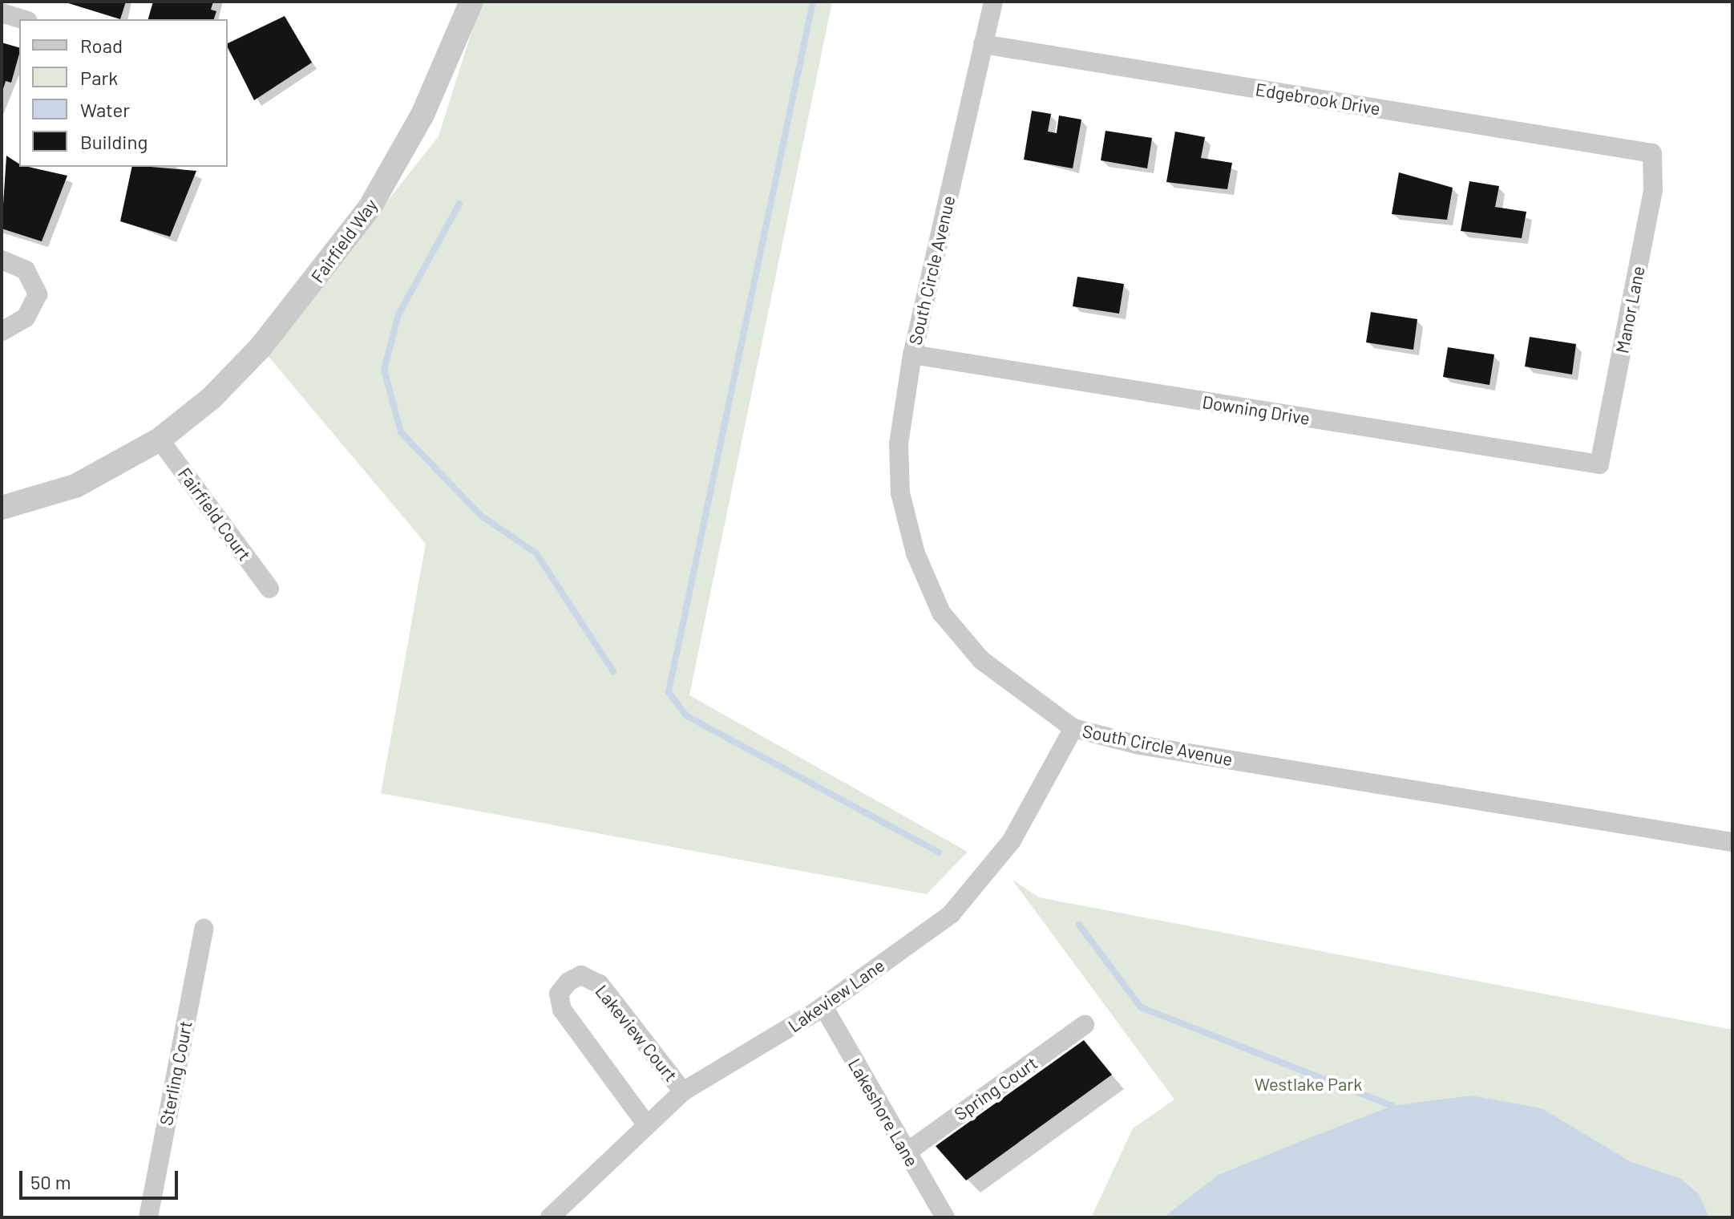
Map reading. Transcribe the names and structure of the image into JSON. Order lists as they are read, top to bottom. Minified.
{"streets":{"street":["Edgebrook Drive","Fairfield Way","South Circle Avenue","Manor Lane","Downing Drive","Fairfield Court","Lakeview Lane","Lakeview Court","Sterling Court","Spring Court","Lakeshore Lane"]},"crossings":[["Edgebrook Drive","South Circle Avenue"],["Edgebrook Drive","Manor Lane"],["Fairfield Way","Fairfield Court"],["South Circle Avenue","Downing Drive"],["South Circle Avenue","Lakeview Lane"],["Manor Lane","Downing Drive"],["Lakeview Lane","Lakeview Court"],["Lakeview Lane","Lakeshore Lane"],["Spring Court","Lakeshore Lane"]],"parks":["Westlake Park"],"legend":["Road","Park","Water","Building"],"scale_bar":"50 m"}
